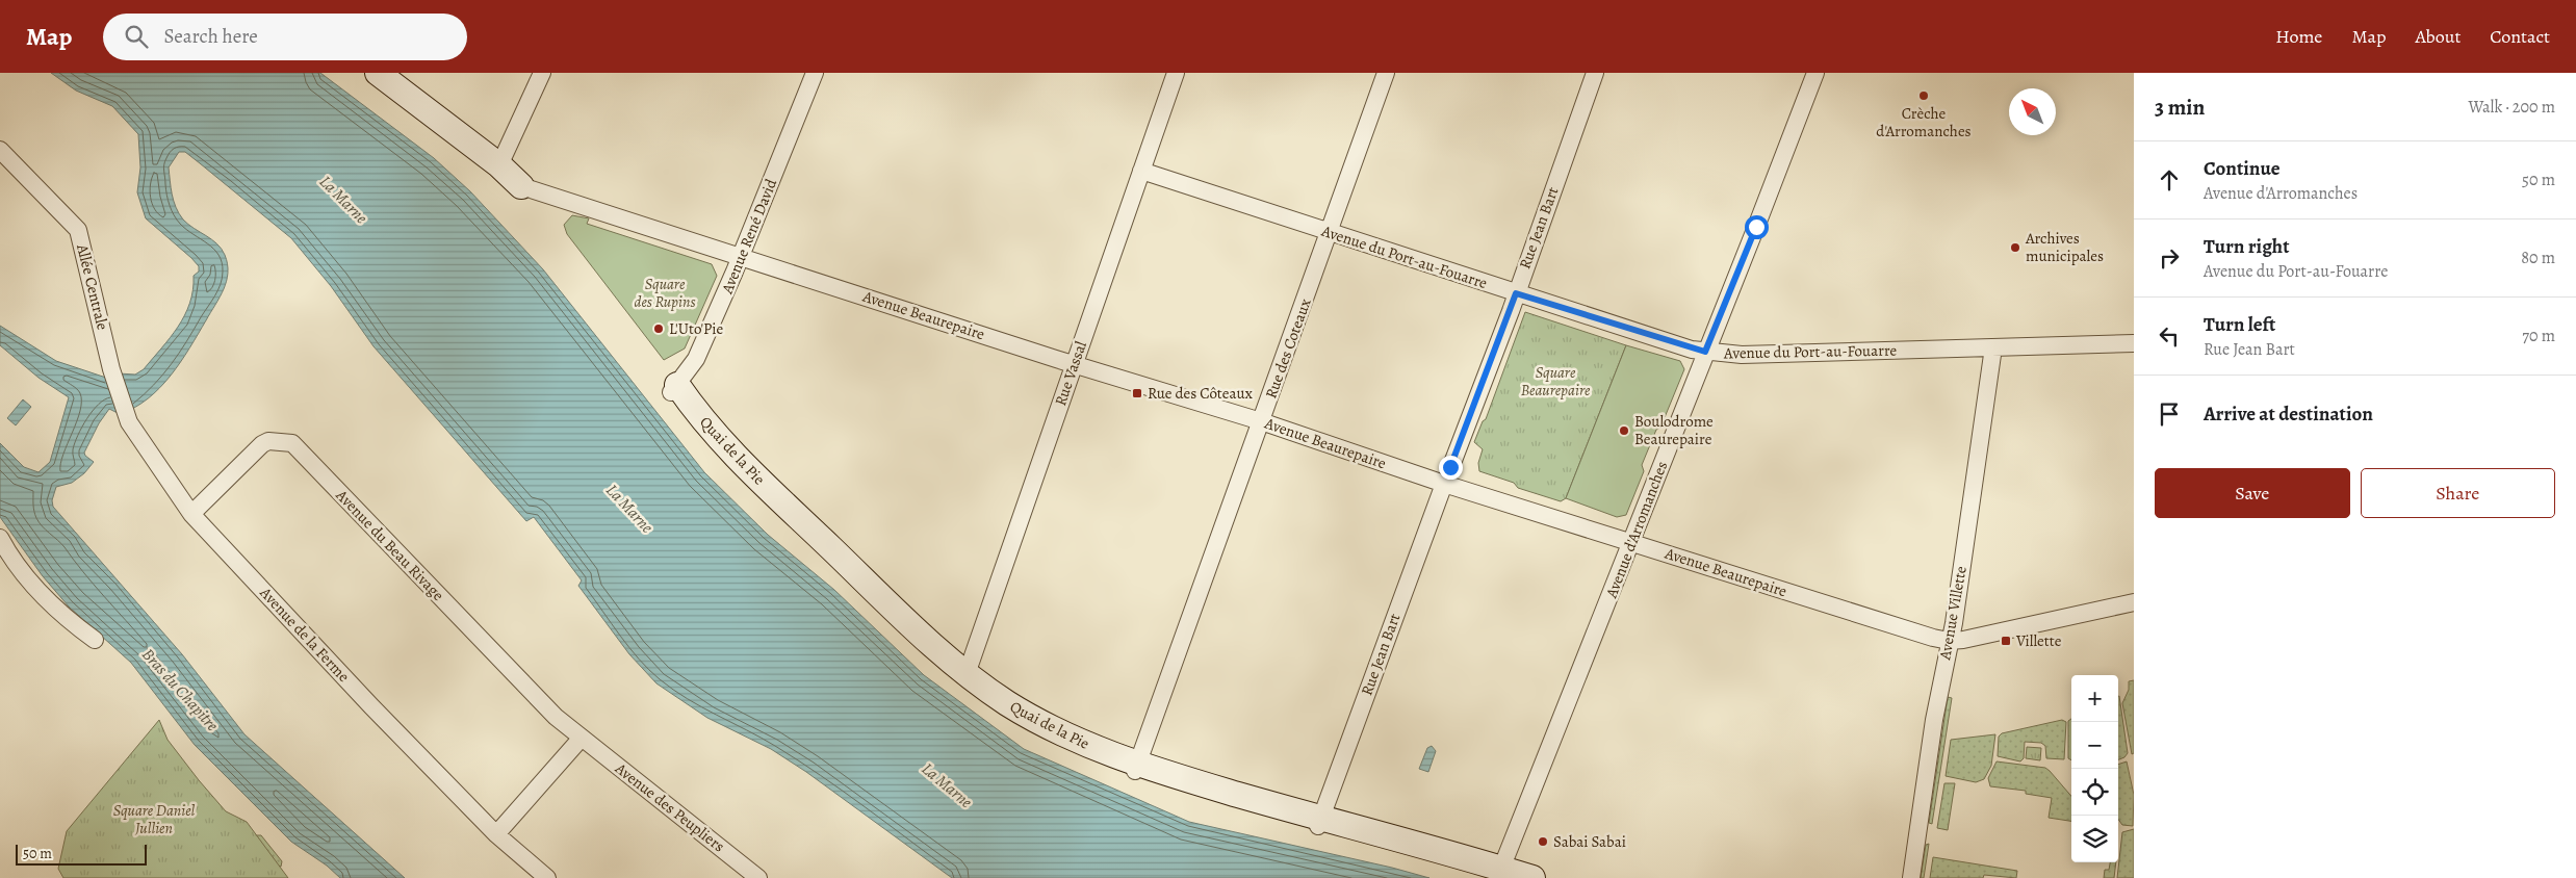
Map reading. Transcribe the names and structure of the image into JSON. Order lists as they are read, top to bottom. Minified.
{"streets":{"street":["Rue Jean Bart","Avenue René David","Avenue du Port-au-Fouarre","Allée Centrale","Avenue Beaurepaire","Rue des Coteaux","Rue Vassal","Quai de la Pie","Avenue d'Arromanches","Avenue du Beau Rivage","Avenue Villette","Avenue de la Ferme","Avenue des Peupliers"]},"crossings":[["Rue Jean Bart","Avenue du Port-au-Fouarre"],["Rue Jean Bart","Avenue Beaurepaire"],["Rue Jean Bart","Quai de la Pie"],["Avenue René David","Avenue Beaurepaire"],["Avenue René David","Quai de la Pie"],["Avenue du Port-au-Fouarre","Rue des Coteaux"],["Avenue du Port-au-Fouarre","Rue Vassal"],["Avenue du Port-au-Fouarre","Avenue d'Arromanches"],["Avenue du Port-au-Fouarre","Avenue Villette"],["Allée Centrale","Avenue de la Ferme"],["Avenue Beaurepaire","Rue des Coteaux"],["Avenue Beaurepaire","Rue Vassal"],["Avenue Beaurepaire","Avenue d'Arromanches"],["Avenue Beaurepaire","Avenue Villette"],["Rue des Coteaux","Quai de la Pie"],["Rue Vassal","Quai de la Pie"],["Quai de la Pie","Avenue d'Arromanches"],["Avenue du Beau Rivage","Avenue de la Ferme"],["Avenue du Beau Rivage","Avenue des Peupliers"]],"water":["La Marne","Bras du Chapitre"],"parks":["Square des Rupins","Square Beaurepaire","Square Daniel Jullien"],"places":{"other":["Crèche d'Arromanches","Archives municipales","L'Uto'Pie","Boulodrome Beaurepaire","Sabai Sabai"],"transit":["Rue des Côteaux","Villette"]},"scale_bar":"50 m","north":"top left","page":{"header":"Map","search":"Search here","nav":["Home","Map","About","Contact"],"heading":["3 min","Walk · 200 m"],"list":[["Continue","Avenue d'Arromanches","50 m"],["Turn right","Avenue du Port-au-Fouarre","80 m"],["Turn left","Rue Jean Bart","70 m"],"Arrive at destination"],"buttons":["Save","Share"],"map_buttons":["+","−"],"scale":"50 m"}}
